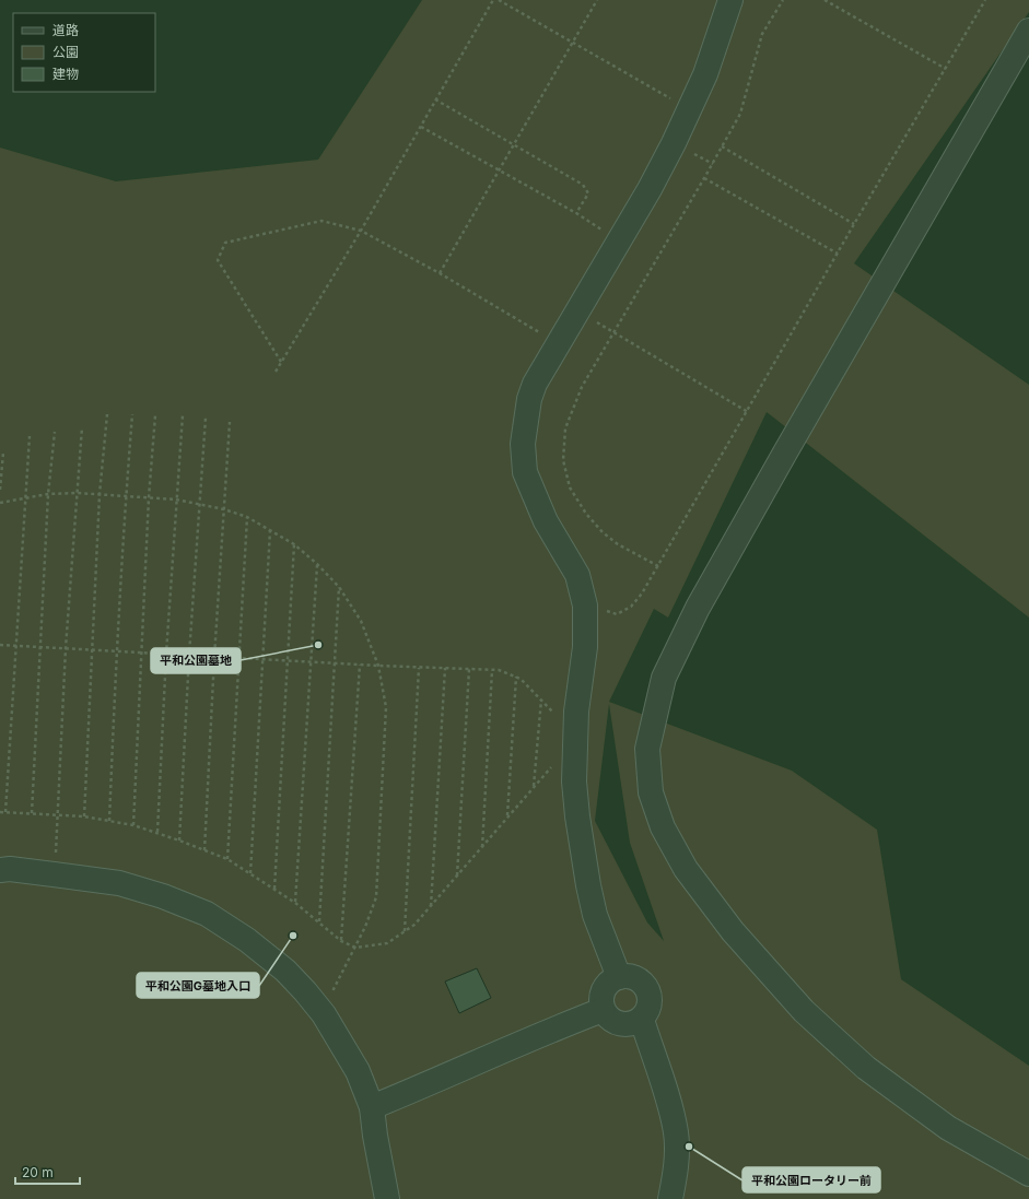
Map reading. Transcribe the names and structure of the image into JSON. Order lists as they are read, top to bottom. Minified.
{"places":["平和公園墓地","平和公園G墓地入口","平和公園ロータリー前"],"legend":["道路","公園","建物"],"scale_bar":"20 m"}
